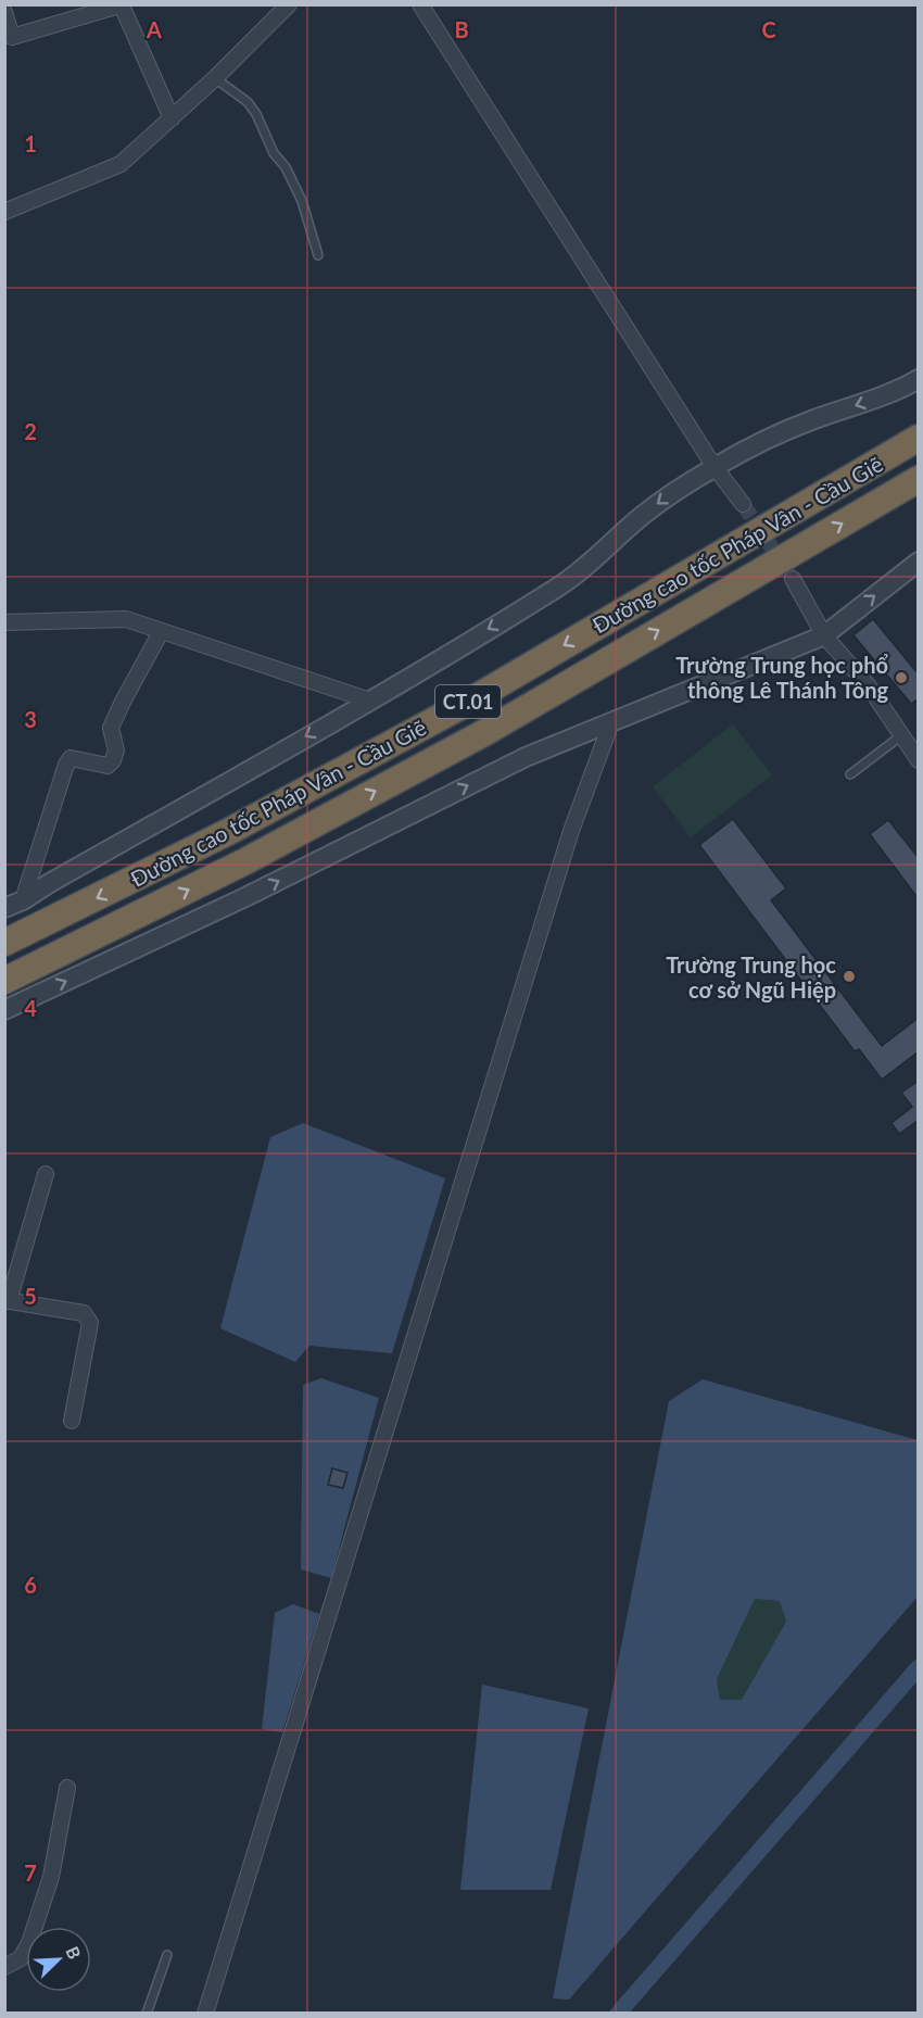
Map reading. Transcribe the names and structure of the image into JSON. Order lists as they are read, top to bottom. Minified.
{"streets":{"highway":["Đường cao tốc Pháp Vân - Cầu Giẽ","CT.01"]},"places":["Trường Trung học phổ thông Lê Thánh Tông","Trường Trung học cơ sở Ngũ Hiệp"],"north":"top right","grid":{"columns":["A","B","C"],"rows":["1","2","3","4","5","6","7"]}}
